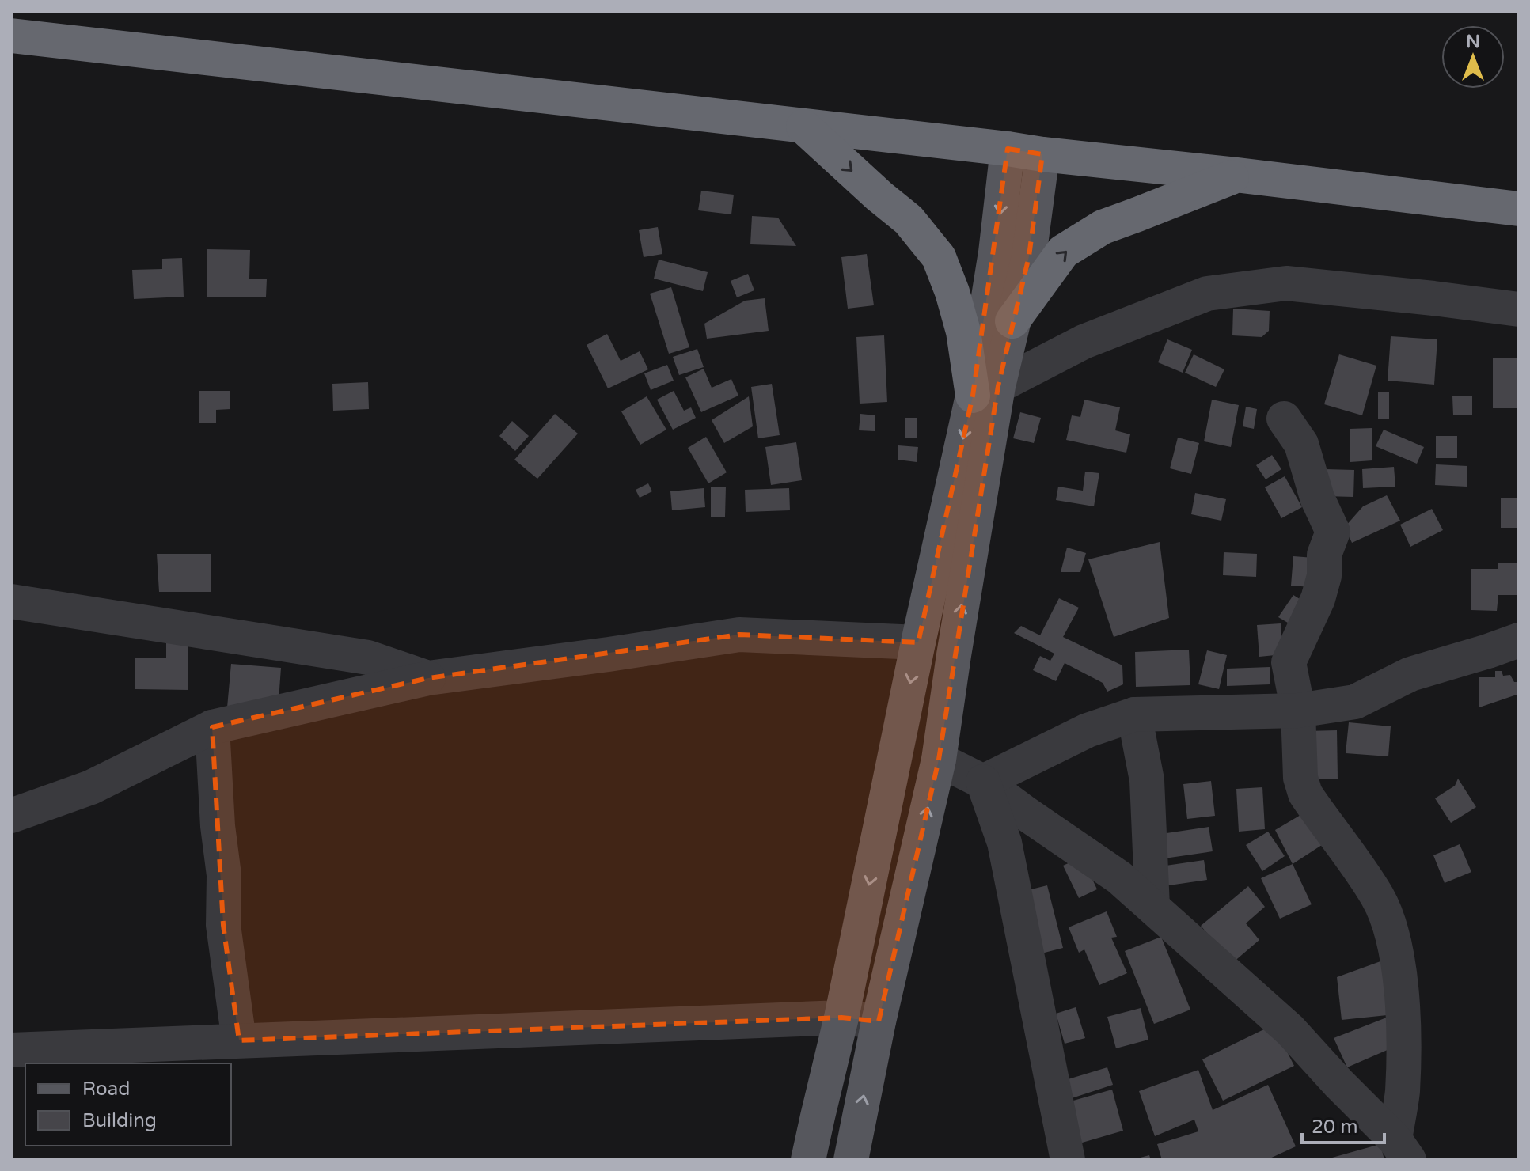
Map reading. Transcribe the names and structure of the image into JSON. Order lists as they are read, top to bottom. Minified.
{"legend":["Road","Building"],"scale_bar":"20 m","north":"top"}
